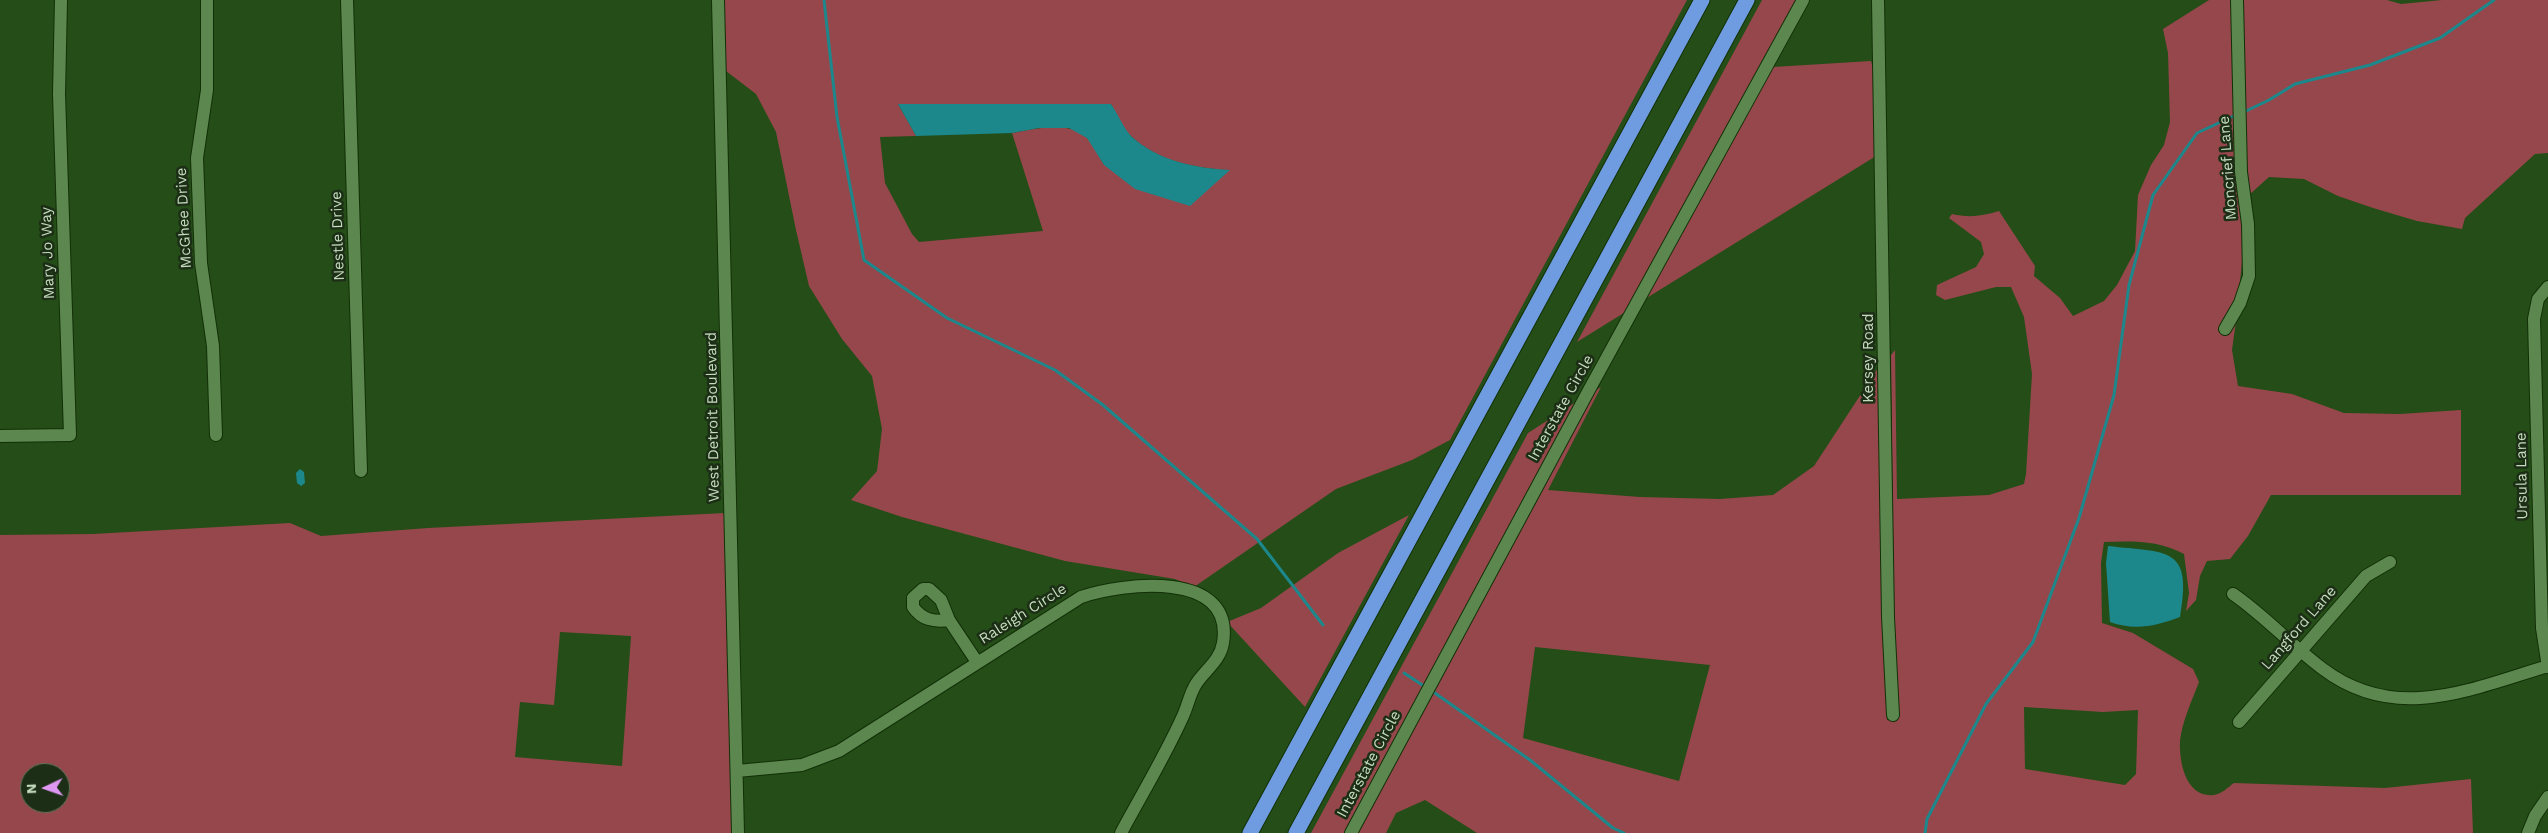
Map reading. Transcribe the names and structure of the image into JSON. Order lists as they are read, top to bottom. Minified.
{"streets":{"street":["Moncrief Lane","McGhee Drive","Nestle Drive","Mary Jo Way","Kersey Road","Interstate Circle","West Detroit Boulevard","Ursula Lane","Raleigh Circle","Langford Lane"]},"crossings":[["West Detroit Boulevard","Raleigh Circle"]],"north":"left"}
